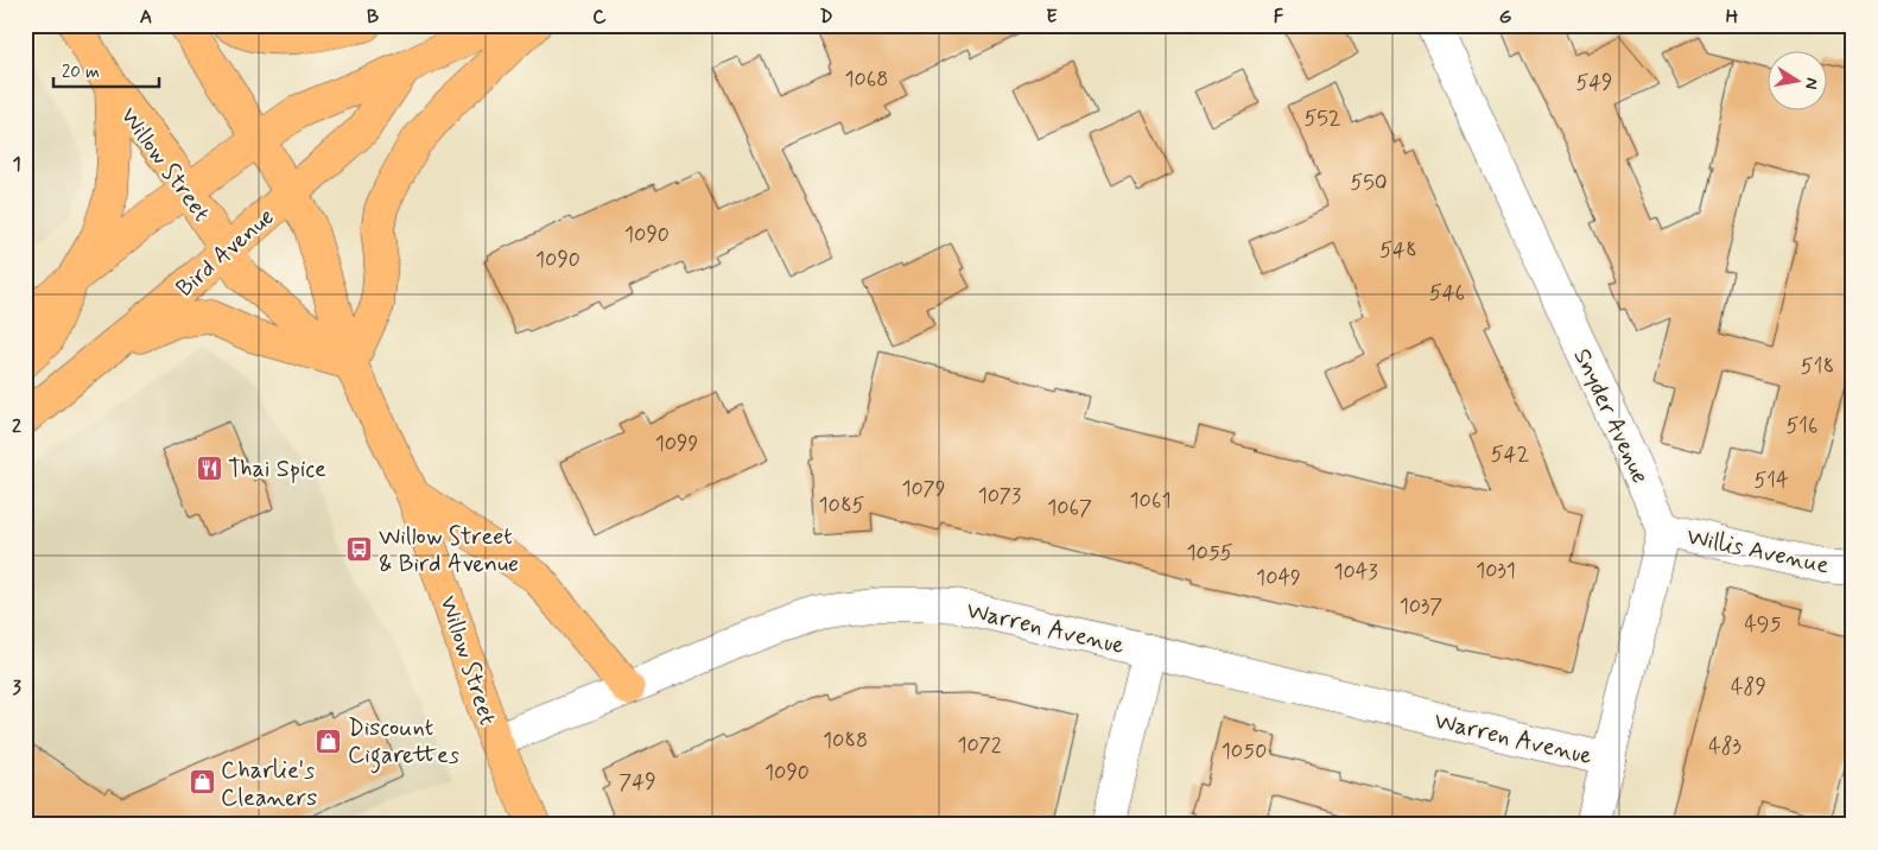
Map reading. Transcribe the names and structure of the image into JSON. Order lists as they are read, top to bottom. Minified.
{"streets":{"main road":["Willow Street","Bird Avenue"],"street":["Snyder Avenue","Willis Avenue","Warren Avenue"]},"crossings":[["Willow Street","Bird Avenue"],["Willow Street","Warren Avenue"],["Snyder Avenue","Willis Avenue"]],"places":{"restaurant":["Thai Spice"],"bus stop":["Willow Street & Bird Avenue"],"shop":["Discount Cigarettes","Charlie's Cleaners"]},"house_numbers":["1068","549","552","550","1090","548","1090","546","518","516","1099","542","514","1079","1073","1061","1085","1067","1055","1031","1043","1049","1037","495","489","1088","1072","483","1050","1090","749"],"scale_bar":"20 m","north":"right","grid":{"columns":["A","B","C","D","E","F","G","H"],"rows":["1","2","3"]}}
